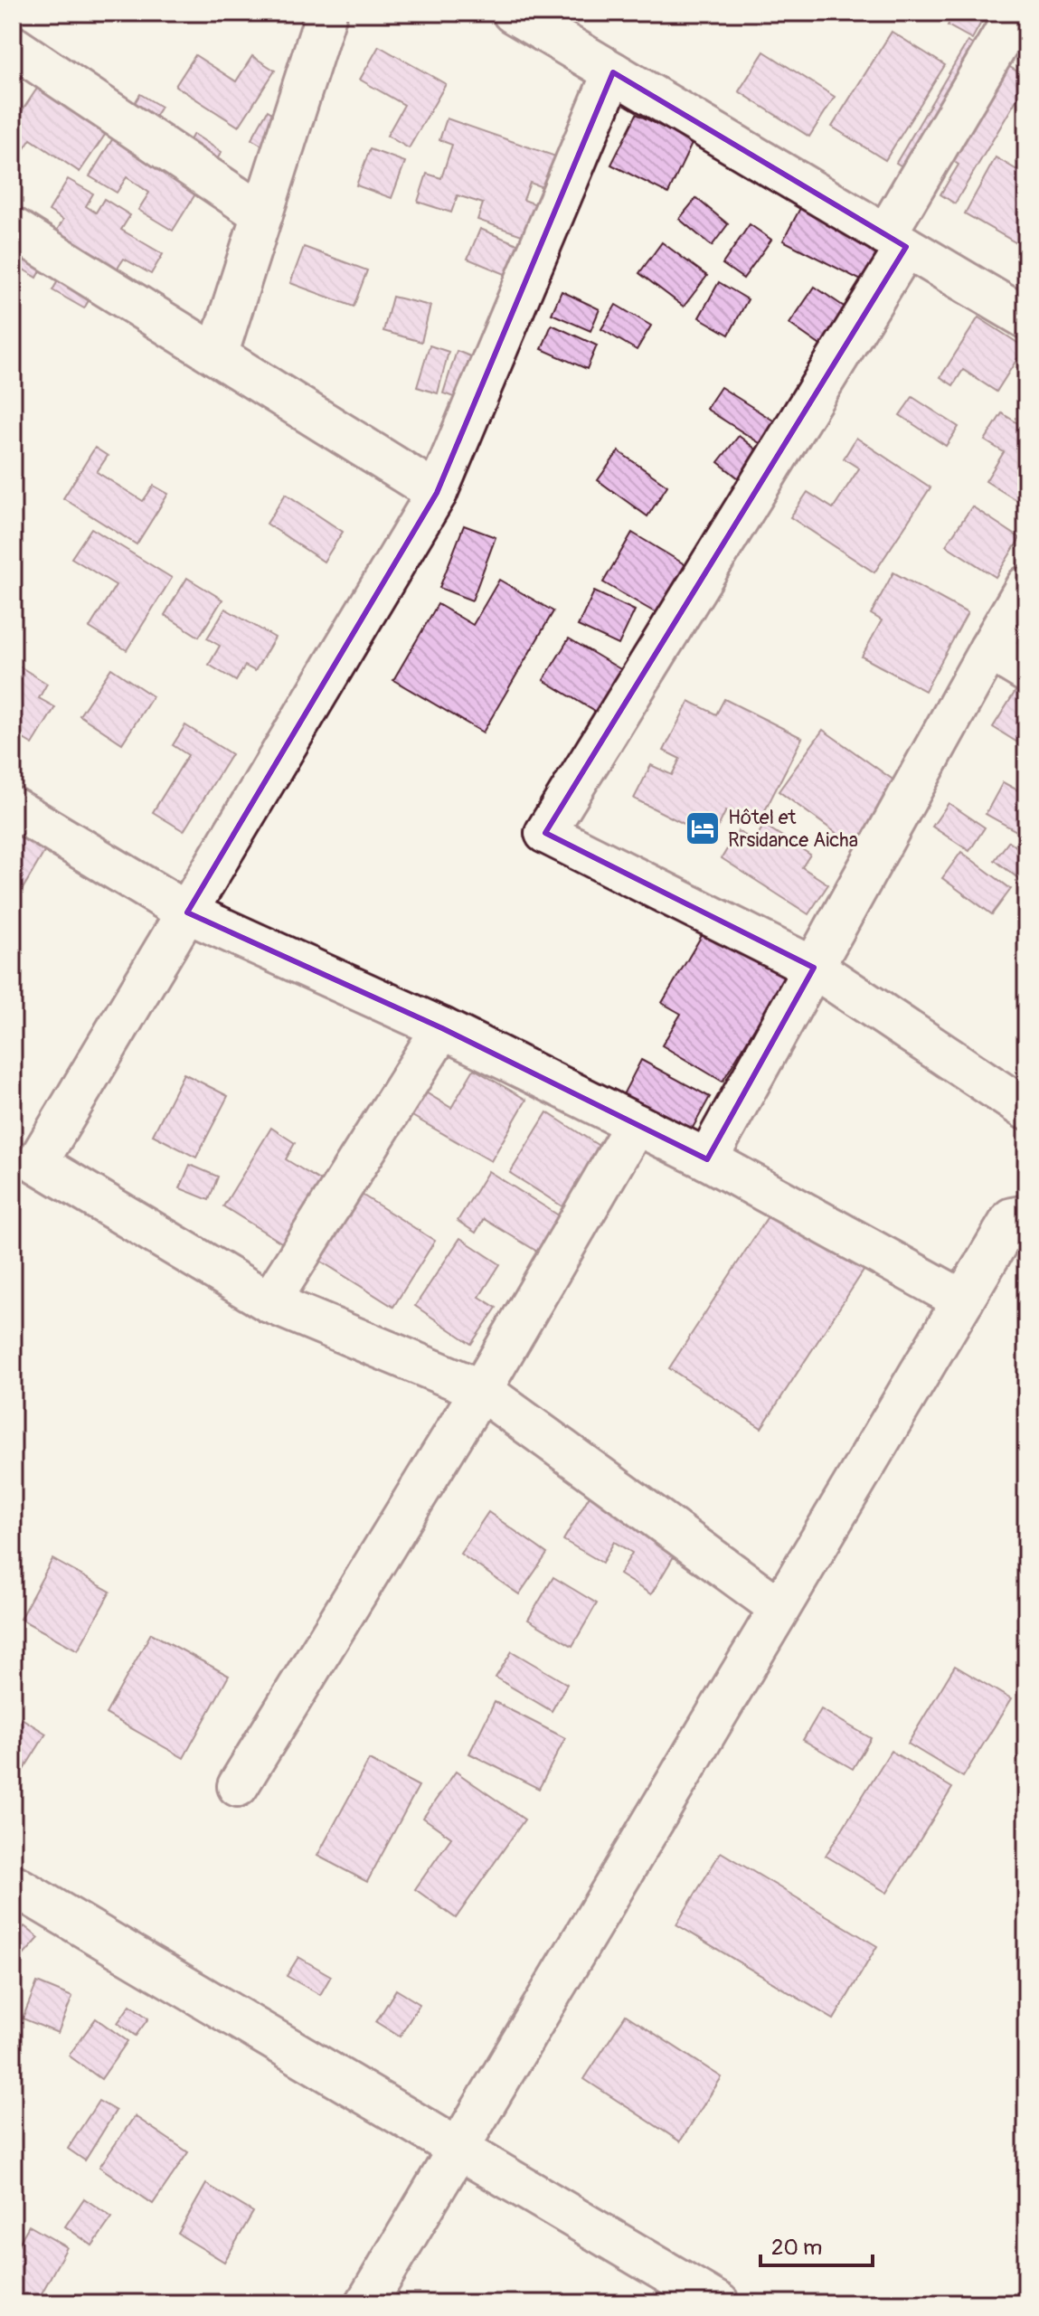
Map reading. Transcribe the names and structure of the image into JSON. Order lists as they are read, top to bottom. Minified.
{"places":{"hotel":["Hôtel et Rrsidance Aicha"]},"scale_bar":"20 m"}
